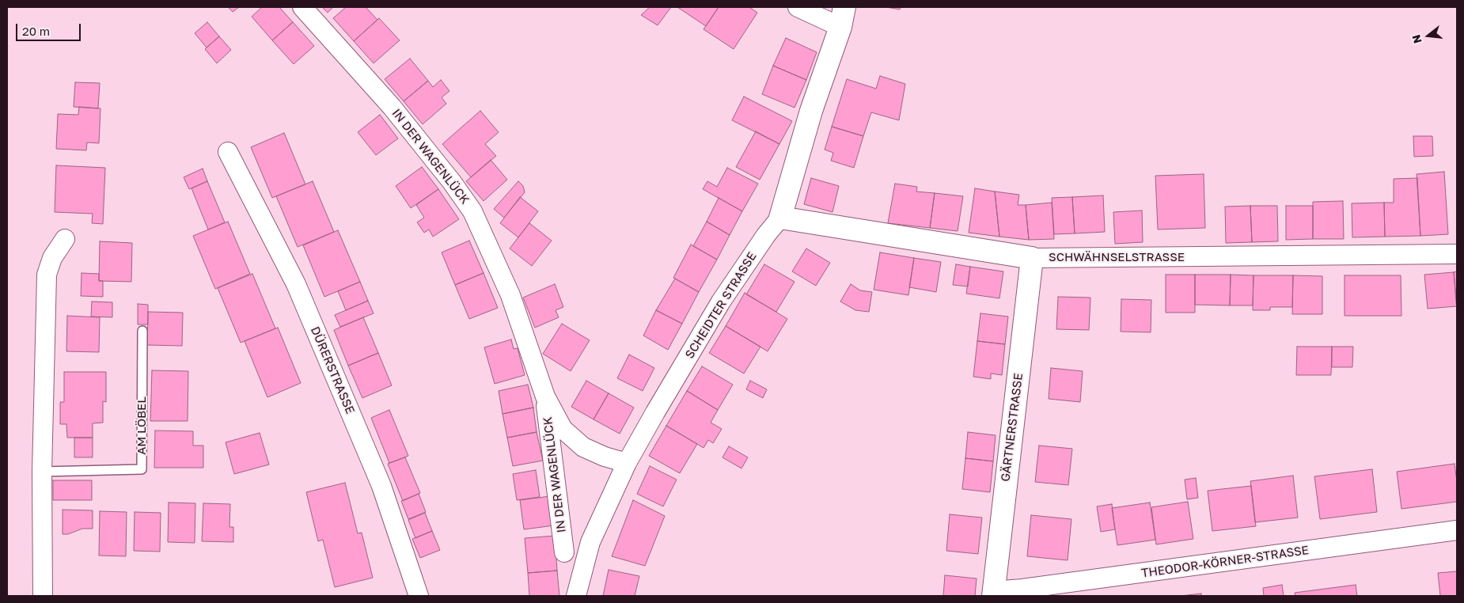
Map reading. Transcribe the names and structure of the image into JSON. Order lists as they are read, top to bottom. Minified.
{"streets":{"street":["IN DER WAGENLÜCK","SCHWÄHNSELSTRASSE","SCHEIDTER STRASSE","DÜRERSTRASSE","GÄRTNERSTRASSE","THEODOR-KÖRNER-STRASSE"],"lane":["AM LÖBEL"]},"crossings":[["IN DER WAGENLÜCK","SCHEIDTER STRASSE"],["SCHWÄHNSELSTRASSE","SCHEIDTER STRASSE"],["SCHWÄHNSELSTRASSE","GÄRTNERSTRASSE"],["GÄRTNERSTRASSE","THEODOR-KÖRNER-STRASSE"]],"scale_bar":"20 m","north":"left"}
